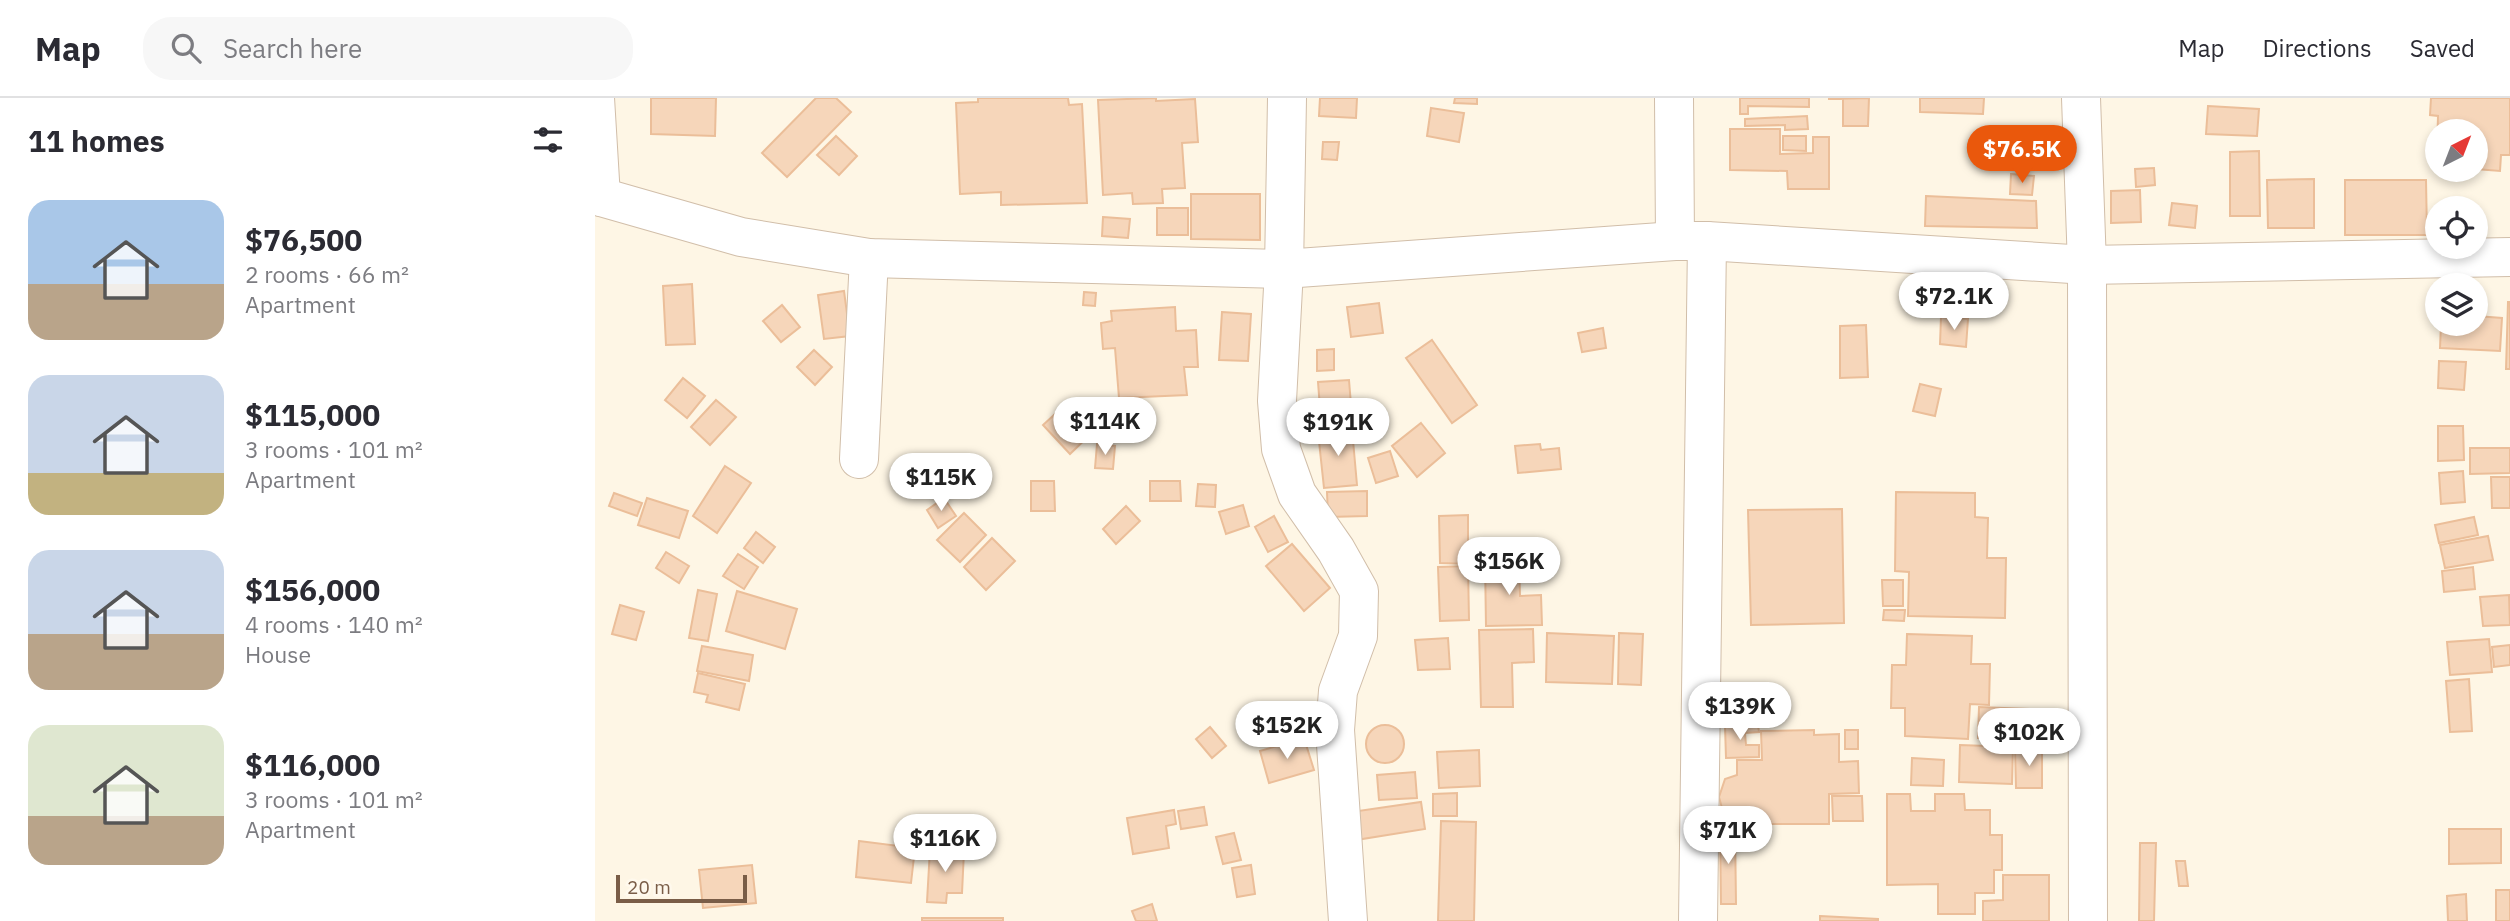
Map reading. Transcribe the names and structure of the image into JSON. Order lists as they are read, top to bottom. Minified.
{"scale_bar":"20 m","north":"top right","page":{"header":"Map","search":"Search here","nav":["Map","Directions","Saved"],"heading":"11 homes","price":["$76.5K","$72.1K","$114K","$191K","$115K","$156K","$139K","$152K","$102K","$71K","$116K"],"list":[{"name":"$76,500","note":"2 rooms · 66 m² · Apartment"},{"name":"$115,000","note":"3 rooms · 101 m² · Apartment"},{"name":"$156,000","note":"4 rooms · 140 m² · House"},{"name":"$116,000","note":"3 rooms · 101 m² · Apartment"}],"scale":"20 m"}}
